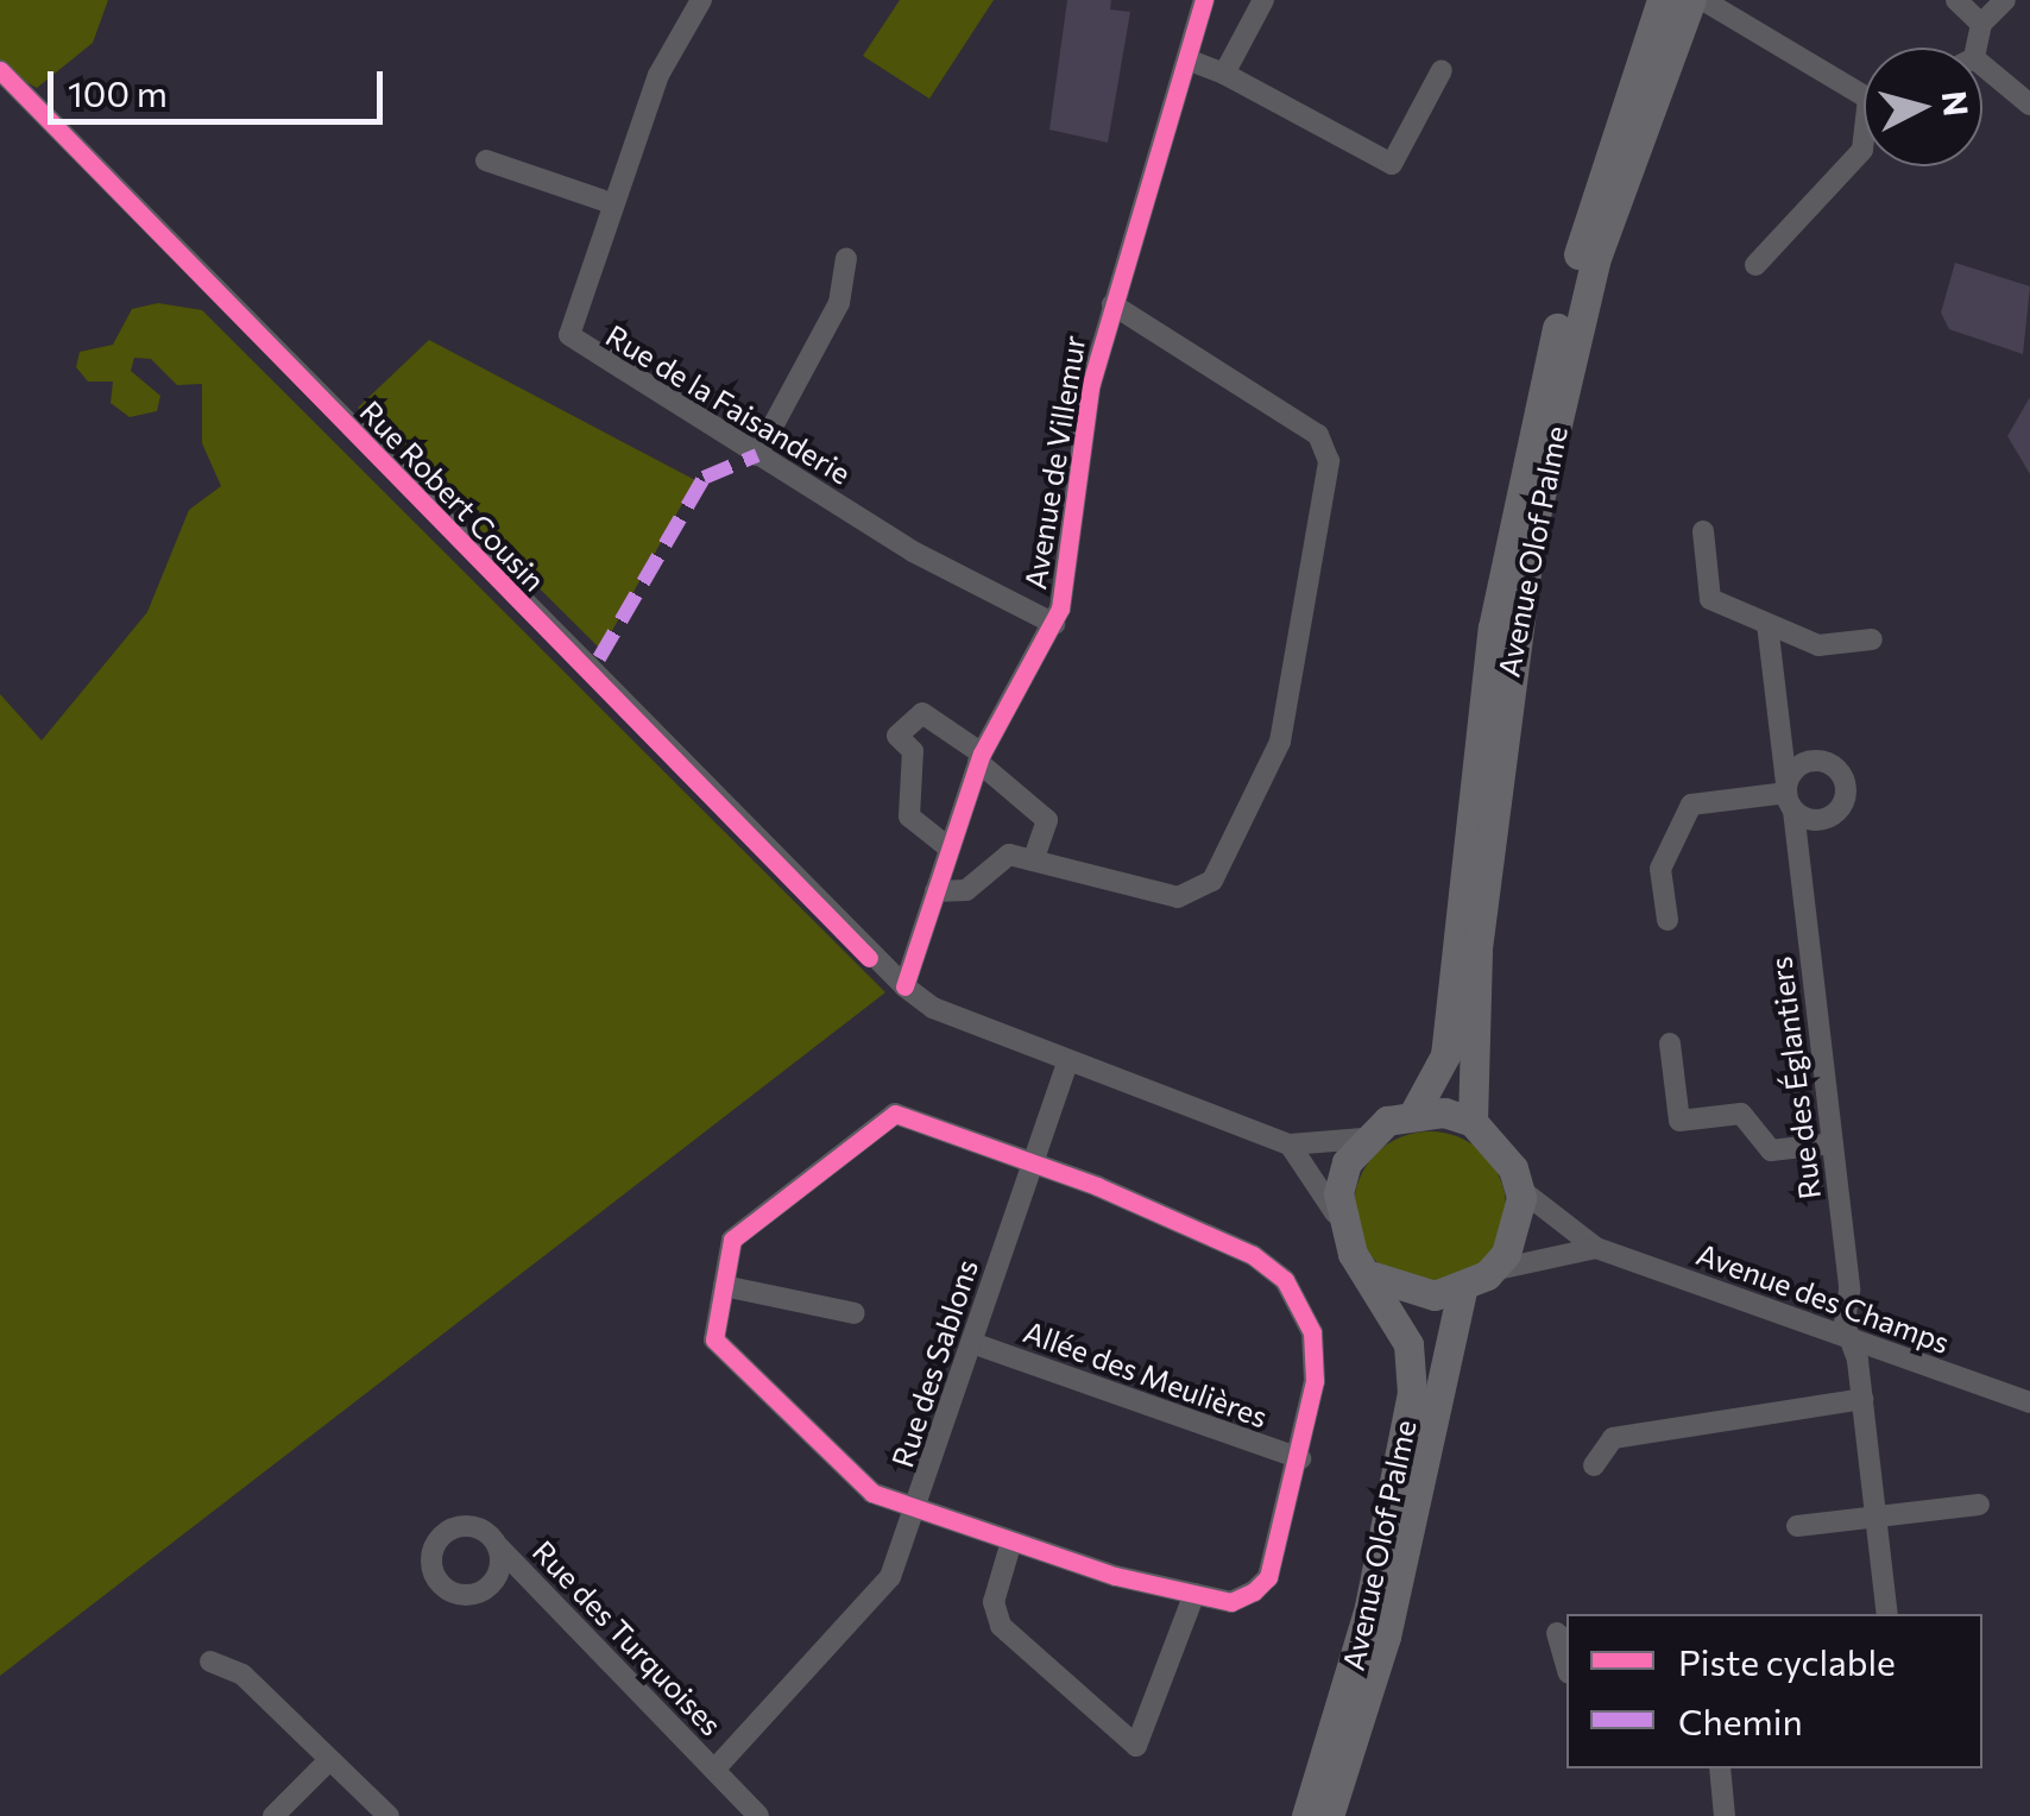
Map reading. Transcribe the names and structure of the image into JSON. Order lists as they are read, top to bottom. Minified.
{"streets":{"main road":["Avenue Olof Palme"],"street":["Rue de la Faisanderie","Avenue de Villemur","Rue Robert Cousin","Rue des Églantiers","Avenue des Champs","Rue des Sablons","Allée des Meulières","Rue des Turquoises"]},"crossings":[["Rue de la Faisanderie","Avenue de Villemur"],["Avenue de Villemur","Rue Robert Cousin"],["Rue Robert Cousin","Avenue Olof Palme"],["Rue Robert Cousin","Avenue des Champs"],["Rue Robert Cousin","Rue des Sablons"],["Avenue Olof Palme","Avenue des Champs"],["Rue des Églantiers","Avenue des Champs"],["Rue des Sablons","Allée des Meulières"],["Rue des Sablons","Rue des Turquoises"]],"legend":["Piste cyclable","Chemin"],"scale_bar":"100 m","north":"right"}
